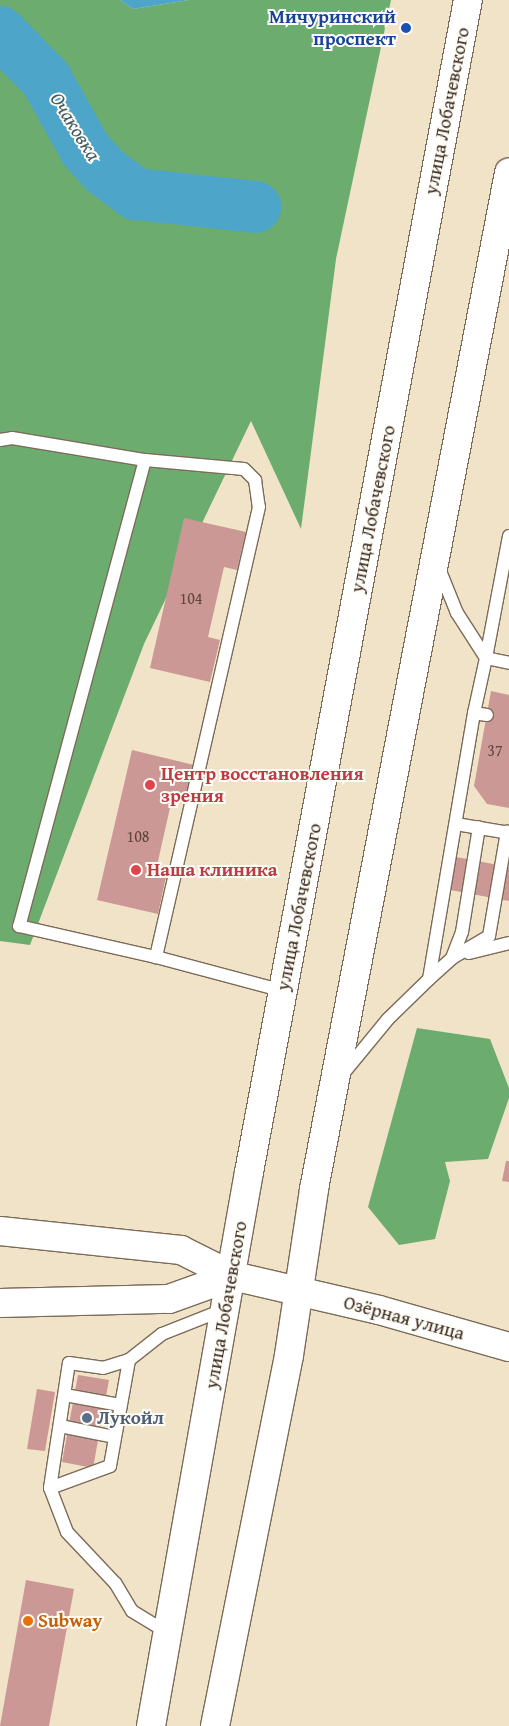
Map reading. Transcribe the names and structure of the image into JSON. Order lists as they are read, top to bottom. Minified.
{"streets":{"main road":["улица Лобачевского","Озёрная улица"]},"crossings":[["улица Лобачевского","Озёрная улица"]],"water":["Очаковка"],"places":["Мичуринский проспект","Центр восстановления зрения","Наша клиника","Лукойл","Subway"],"house_numbers":["104","37","108"]}
